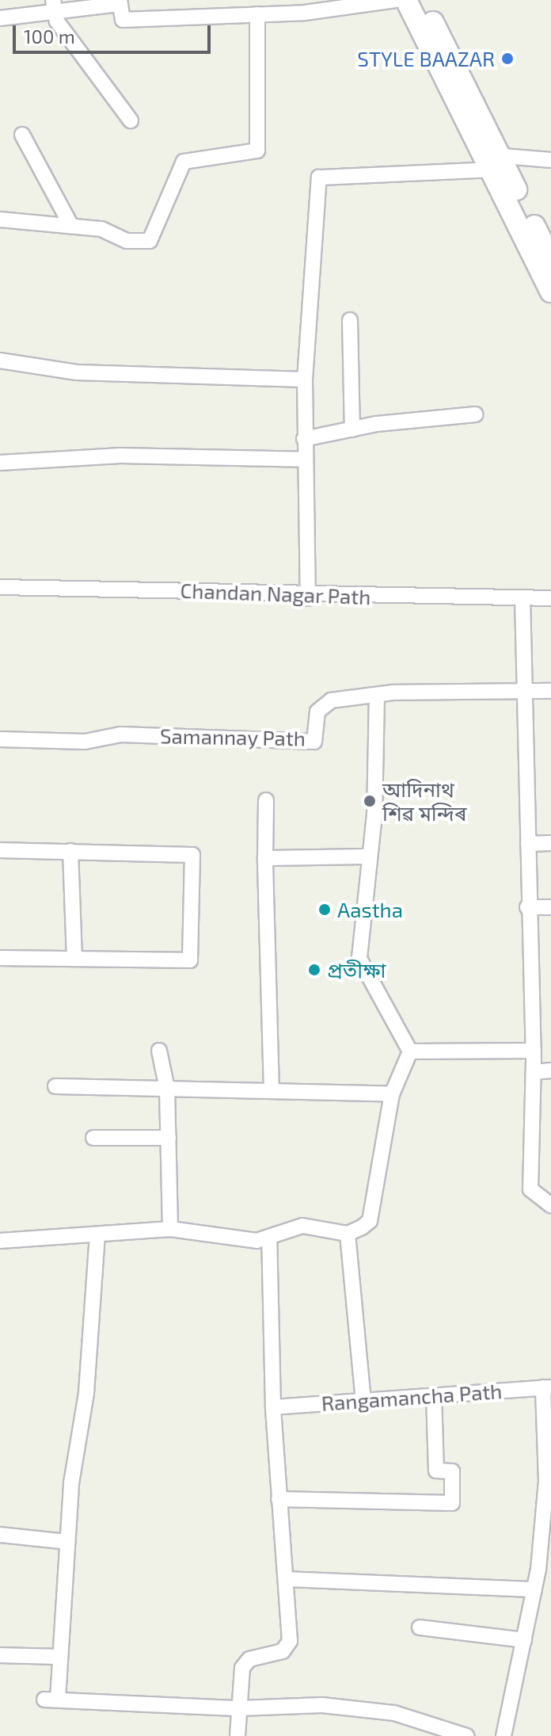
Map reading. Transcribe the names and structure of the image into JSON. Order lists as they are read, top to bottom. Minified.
{"streets":{"street":["Chandan Nagar Path","Samannay Path","Rangamancha Path"]},"places":["STYLE BAAZAR","আদিনাথ শিৱ মন্দিৰ","Aastha","প্রতীক্ষা"],"scale_bar":"100 m"}
